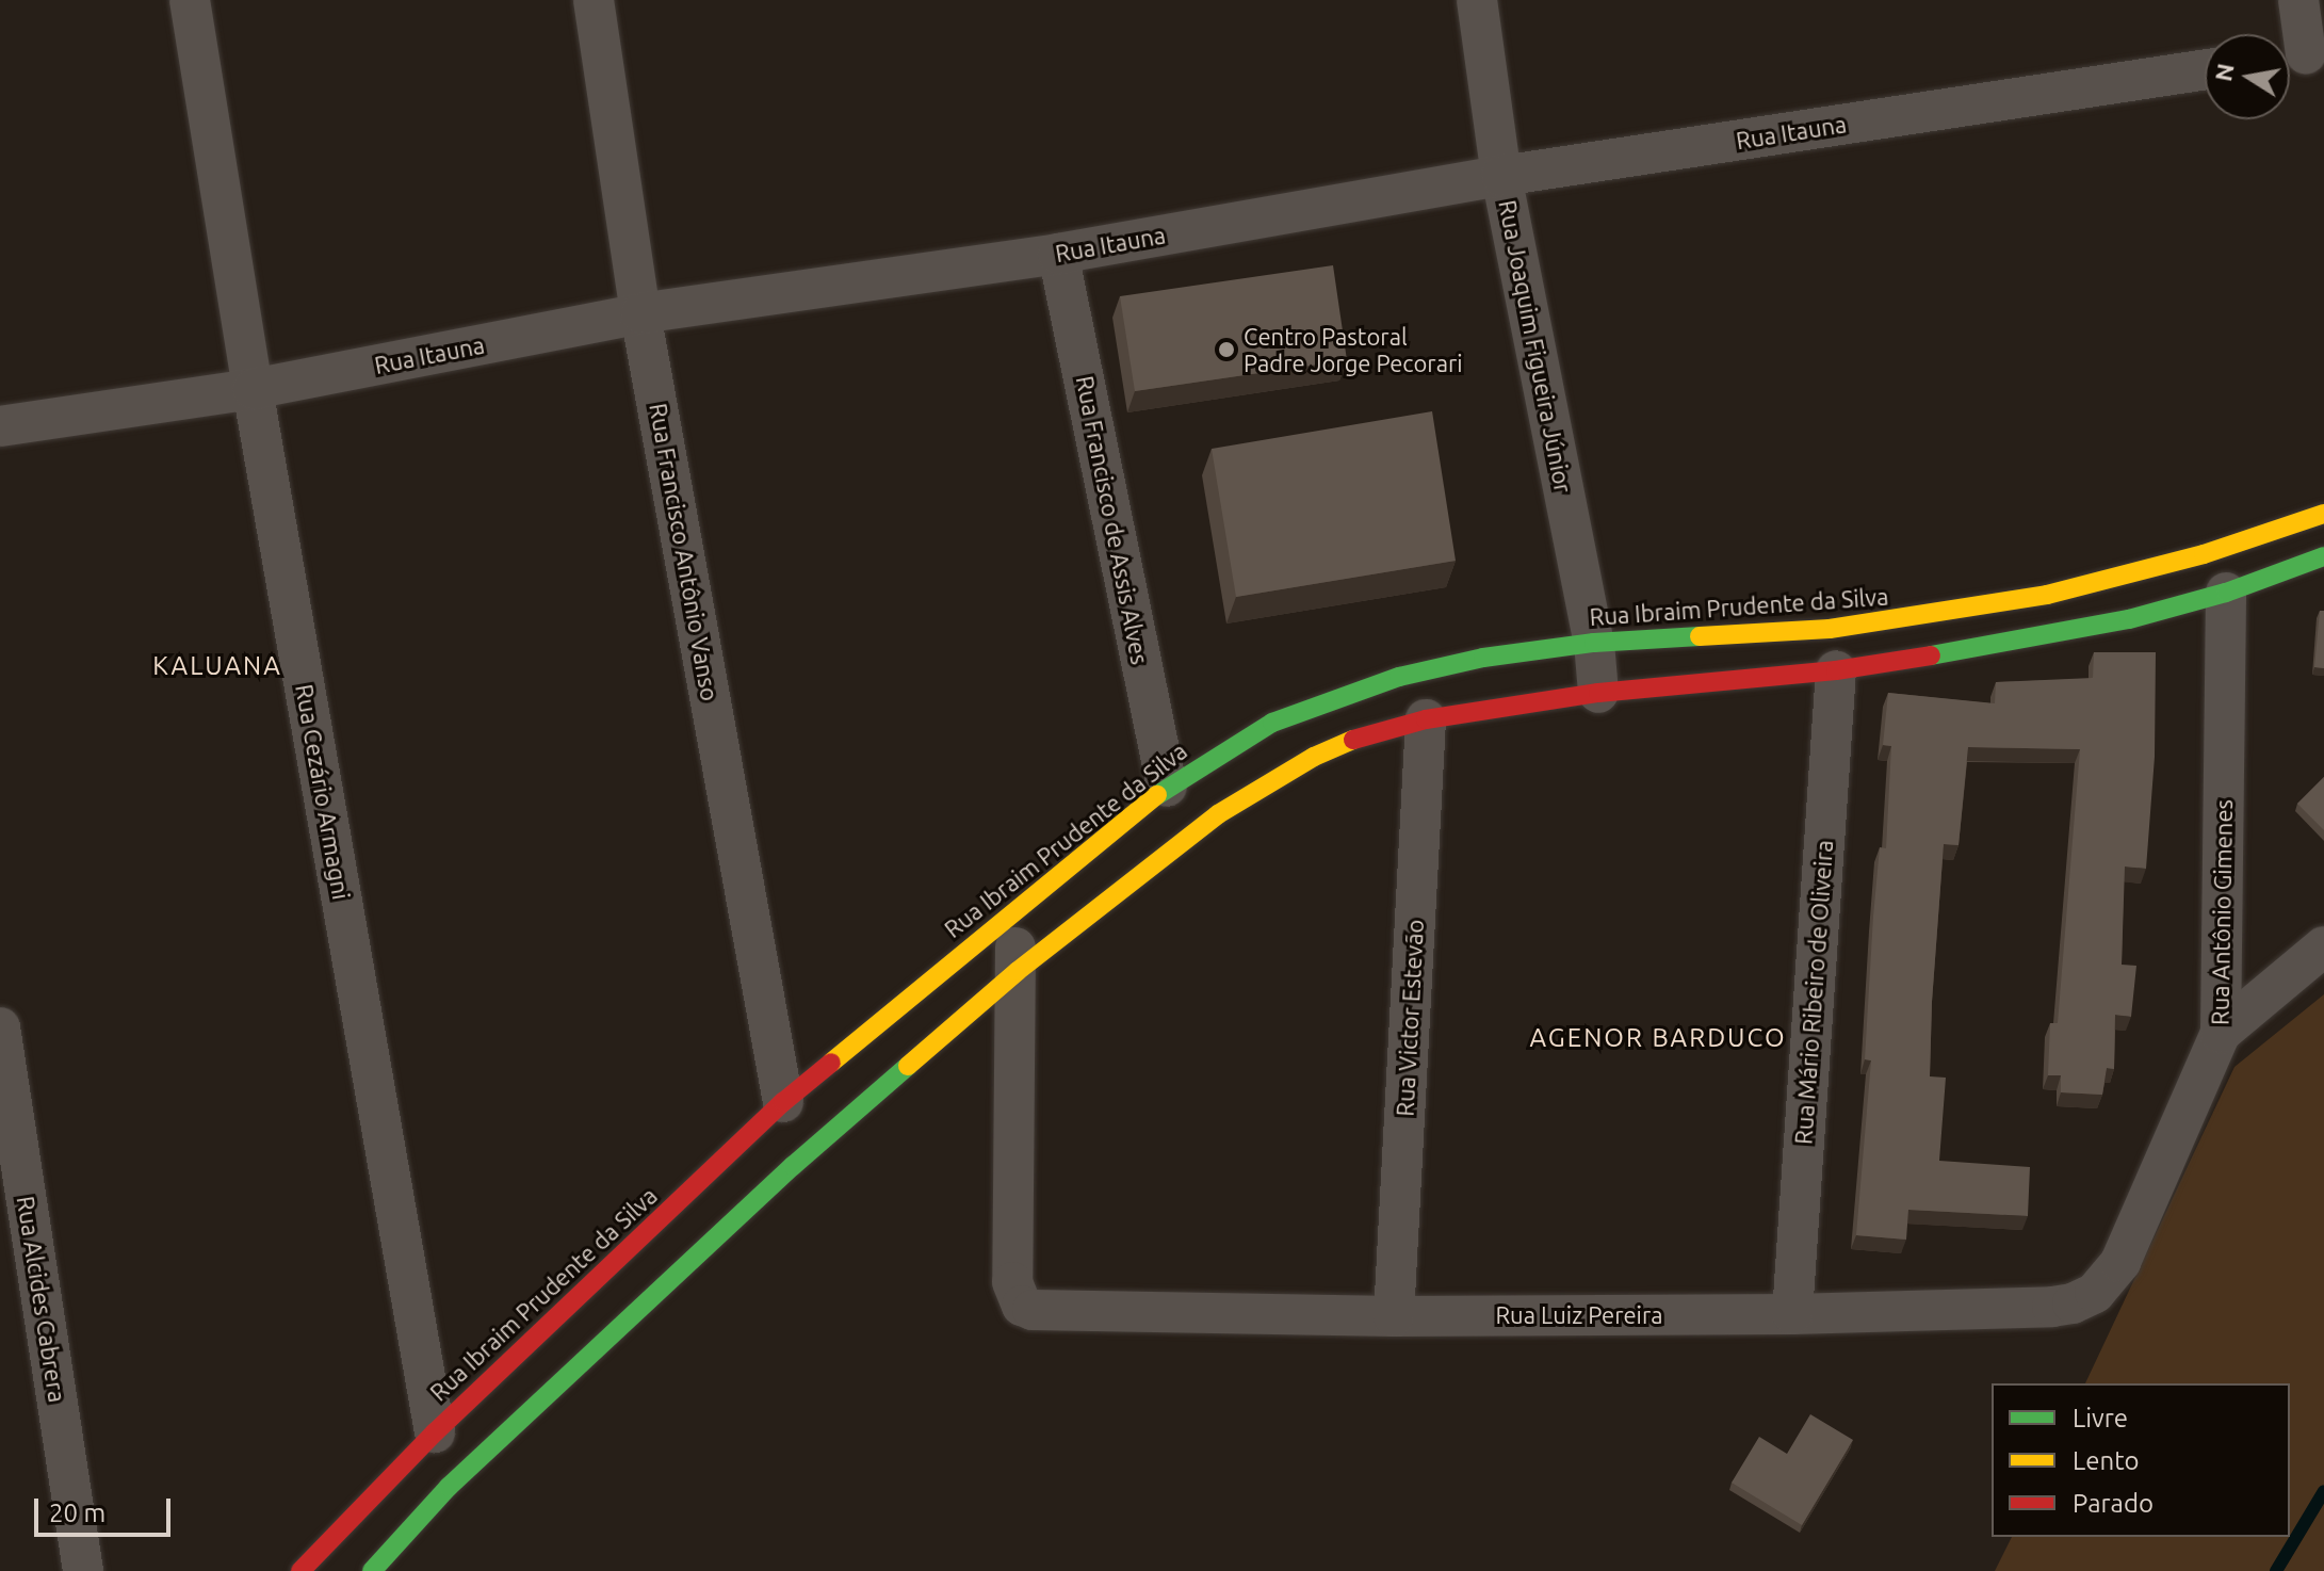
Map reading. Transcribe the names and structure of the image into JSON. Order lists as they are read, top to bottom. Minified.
{"streets":{"street":["Rua Itauna","Rua Joaquim Figueira Júnior","Rua Francisco de Assis Alves","Rua Francisco Antônio Vanso","Rua Ibraim Prudente da Silva","Rua Cezário Armagni","Rua Antônio Gimenes","Rua Mário Ribeiro de Oliveira","Rua Victor Estevão","Rua Alcides Cabrera","Rua Luiz Pereira"]},"crossings":[["Rua Itauna","Rua Joaquim Figueira Júnior"],["Rua Itauna","Rua Francisco de Assis Alves"],["Rua Itauna","Rua Francisco Antônio Vanso"],["Rua Itauna","Rua Cezário Armagni"],["Rua Joaquim Figueira Júnior","Rua Ibraim Prudente da Silva"],["Rua Francisco de Assis Alves","Rua Ibraim Prudente da Silva"],["Rua Francisco Antônio Vanso","Rua Ibraim Prudente da Silva"],["Rua Ibraim Prudente da Silva","Rua Cezário Armagni"],["Rua Antônio Gimenes","Rua Luiz Pereira"],["Rua Mário Ribeiro de Oliveira","Rua Luiz Pereira"],["Rua Victor Estevão","Rua Luiz Pereira"]],"districts":["KALUANA","AGENOR BARDUCO"],"places":["Centro Pastoral Padre Jorge Pecorari"],"legend":["Livre","Lento","Parado"],"scale_bar":"20 m","north":"left"}
